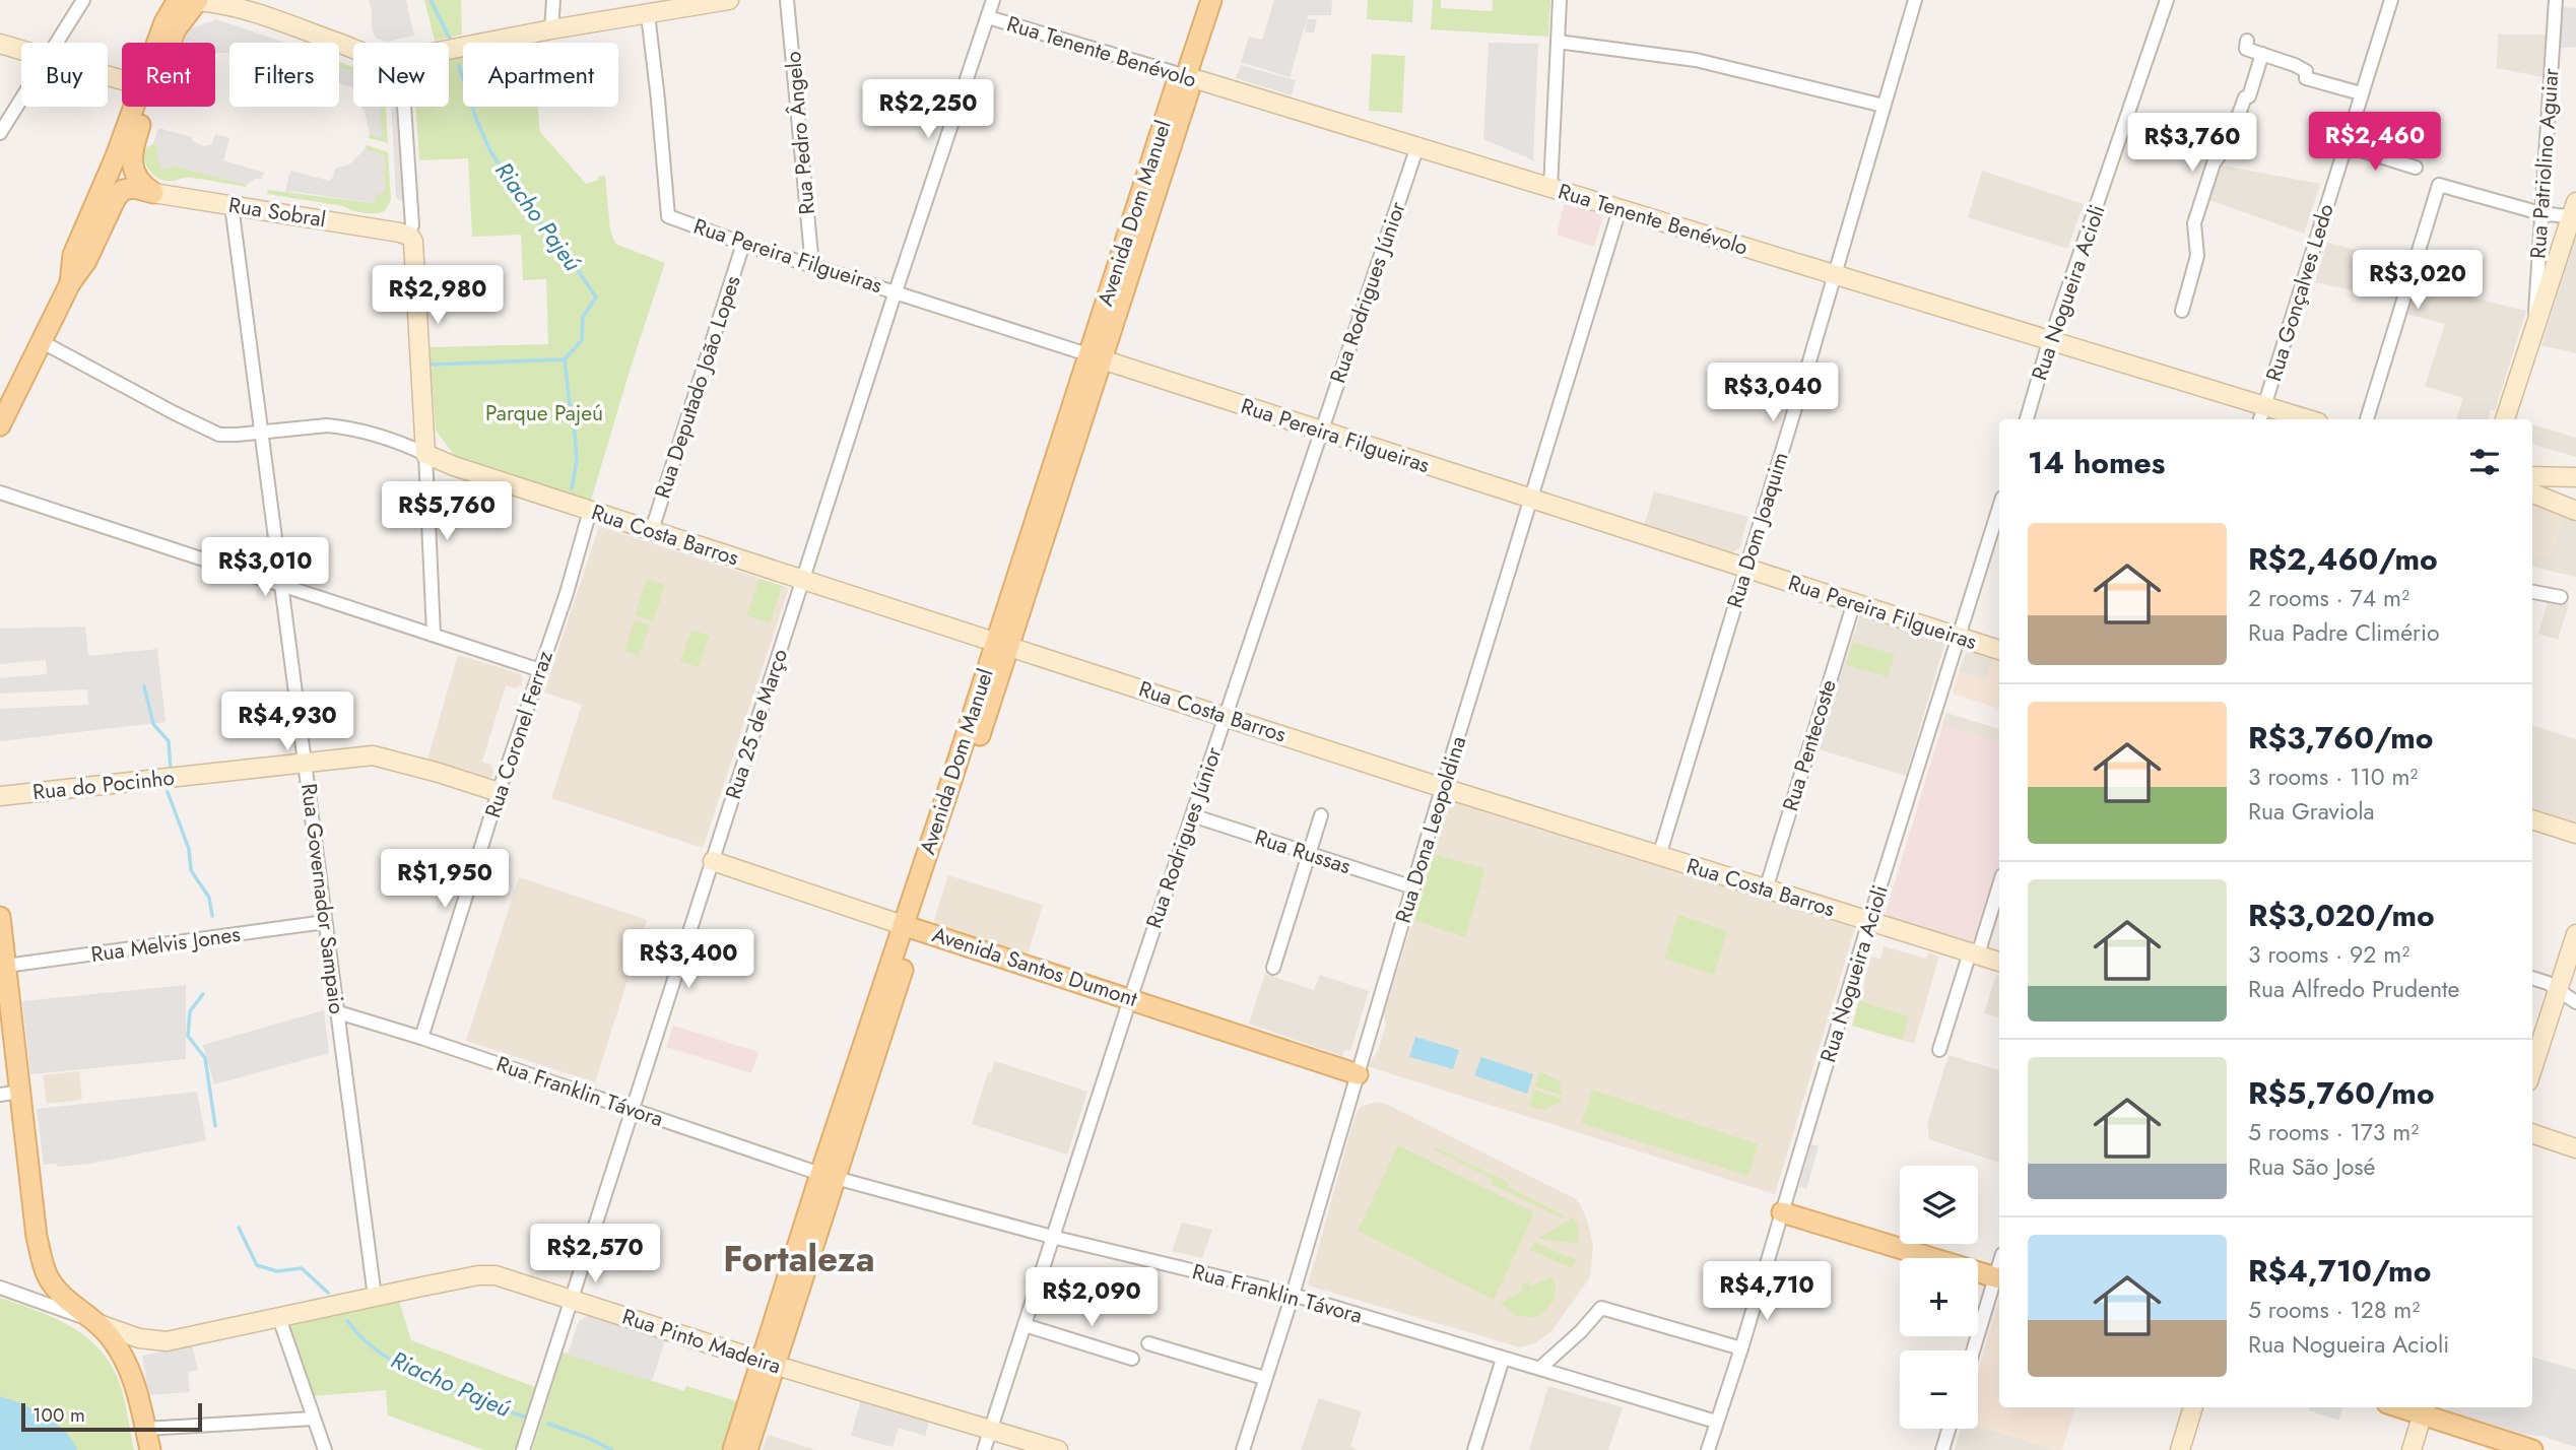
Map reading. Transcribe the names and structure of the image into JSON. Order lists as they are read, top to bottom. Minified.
{"streets":{"main road":["Avenida Dom Manuel","Avenida Santos Dumont"],"street":["Rua Tenente Benévolo","Rua Pedro Ângelo","Rua Patriolino Aguiar","Rua Sobral","Rua Pereira Filgueiras","Rua Rodrigues Júnior","Rua Nogueira Acioli","Rua Gonçalves Ledo","Rua Deputado João Lopes","Rua Dom Joaquim","Rua Costa Barros","Rua 25 de Março","Rua Coronel Ferraz","Rua Pentecoste","Rua do Pocinho","Rua Dona Leopoldina","Rua Russas","Rua Governador Sampaio","Rua Melvis Jones","Rua Franklin Távora","Rua Pinto Madeira"]},"crossings":[["Rua Tenente Benévolo","Avenida Dom Manuel"],["Rua Tenente Benévolo","Rua Rodrigues Júnior"],["Rua Tenente Benévolo","Rua Nogueira Acioli"],["Rua Tenente Benévolo","Rua Gonçalves Ledo"],["Rua Tenente Benévolo","Rua Dom Joaquim"],["Rua Tenente Benévolo","Rua 25 de Março"],["Rua Tenente Benévolo","Rua Dona Leopoldina"],["Rua Pedro Ângelo","Rua Pereira Filgueiras"],["Rua Sobral","Rua Governador Sampaio"],["Avenida Dom Manuel","Rua Pereira Filgueiras"],["Avenida Dom Manuel","Rua Costa Barros"],["Avenida Dom Manuel","Avenida Santos Dumont"],["Avenida Dom Manuel","Rua Franklin Távora"],["Avenida Dom Manuel","Rua Pinto Madeira"],["Rua Pereira Filgueiras","Rua Rodrigues Júnior"],["Rua Pereira Filgueiras","Rua Nogueira Acioli"],["Rua Pereira Filgueiras","Rua Deputado João Lopes"],["Rua Pereira Filgueiras","Rua Dom Joaquim"],["Rua Pereira Filgueiras","Rua 25 de Março"],["Rua Pereira Filgueiras","Rua Pentecoste"],["Rua Pereira Filgueiras","Rua Dona Leopoldina"],["Rua Rodrigues Júnior","Rua Costa Barros"],["Rua Rodrigues Júnior","Rua Russas"],["Rua Rodrigues Júnior","Avenida Santos Dumont"],["Rua Rodrigues Júnior","Rua Franklin Távora"],["Rua Rodrigues Júnior","Rua Pinto Madeira"],["Rua Nogueira Acioli","Rua Costa Barros"],["Rua Nogueira Acioli","Rua Franklin Távora"],["Rua Deputado João Lopes","Rua Costa Barros"],["Rua Dom Joaquim","Rua Costa Barros"],["Rua Costa Barros","Rua 25 de Março"],["Rua Costa Barros","Rua Coronel Ferraz"],["Rua Costa Barros","Rua Pentecoste"],["Rua Costa Barros","Rua Dona Leopoldina"],["Rua 25 de Março","Avenida Santos Dumont"],["Rua 25 de Março","Rua Franklin Távora"],["Rua 25 de Março","Rua Pinto Madeira"],["Rua Coronel Ferraz","Rua do Pocinho"],["Rua Coronel Ferraz","Rua Franklin Távora"],["Rua do Pocinho","Rua Governador Sampaio"],["Rua Dona Leopoldina","Rua Russas"],["Rua Dona Leopoldina","Avenida Santos Dumont"],["Rua Dona Leopoldina","Rua Franklin Távora"],["Rua Governador Sampaio","Rua Melvis Jones"],["Rua Governador Sampaio","Rua Franklin Távora"],["Rua Governador Sampaio","Rua Pinto Madeira"]],"districts":["Fortaleza"],"water":["Riacho Pajeú"],"parks":["Parque Pajeú"],"scale_bar":"100 m","page":{"chip":["Buy","Rent","Filters","New","Apartment"],"price":["R$2,250","R$2,460","R$3,760","R$3,020","R$2,980","R$3,040","R$5,760","R$3,010","R$4,930","R$1,950","R$3,400","R$2,570","R$4,710","R$2,090"],"heading":"14 homes","list":[{"name":"R$2,460/mo","note":"2 rooms · 74 m² · Rua Padre Climério"},{"name":"R$3,760/mo","note":"3 rooms · 110 m² · Rua Graviola"},{"name":"R$3,020/mo","note":"3 rooms · 92 m² · Rua Alfredo Prudente"},{"name":"R$5,760/mo","note":"5 rooms · 173 m² · Rua São José"},{"name":"R$4,710/mo","note":"5 rooms · 128 m² · Rua Nogueira Acioli"}],"map_buttons":["+","−"],"scale":"100 m"}}
